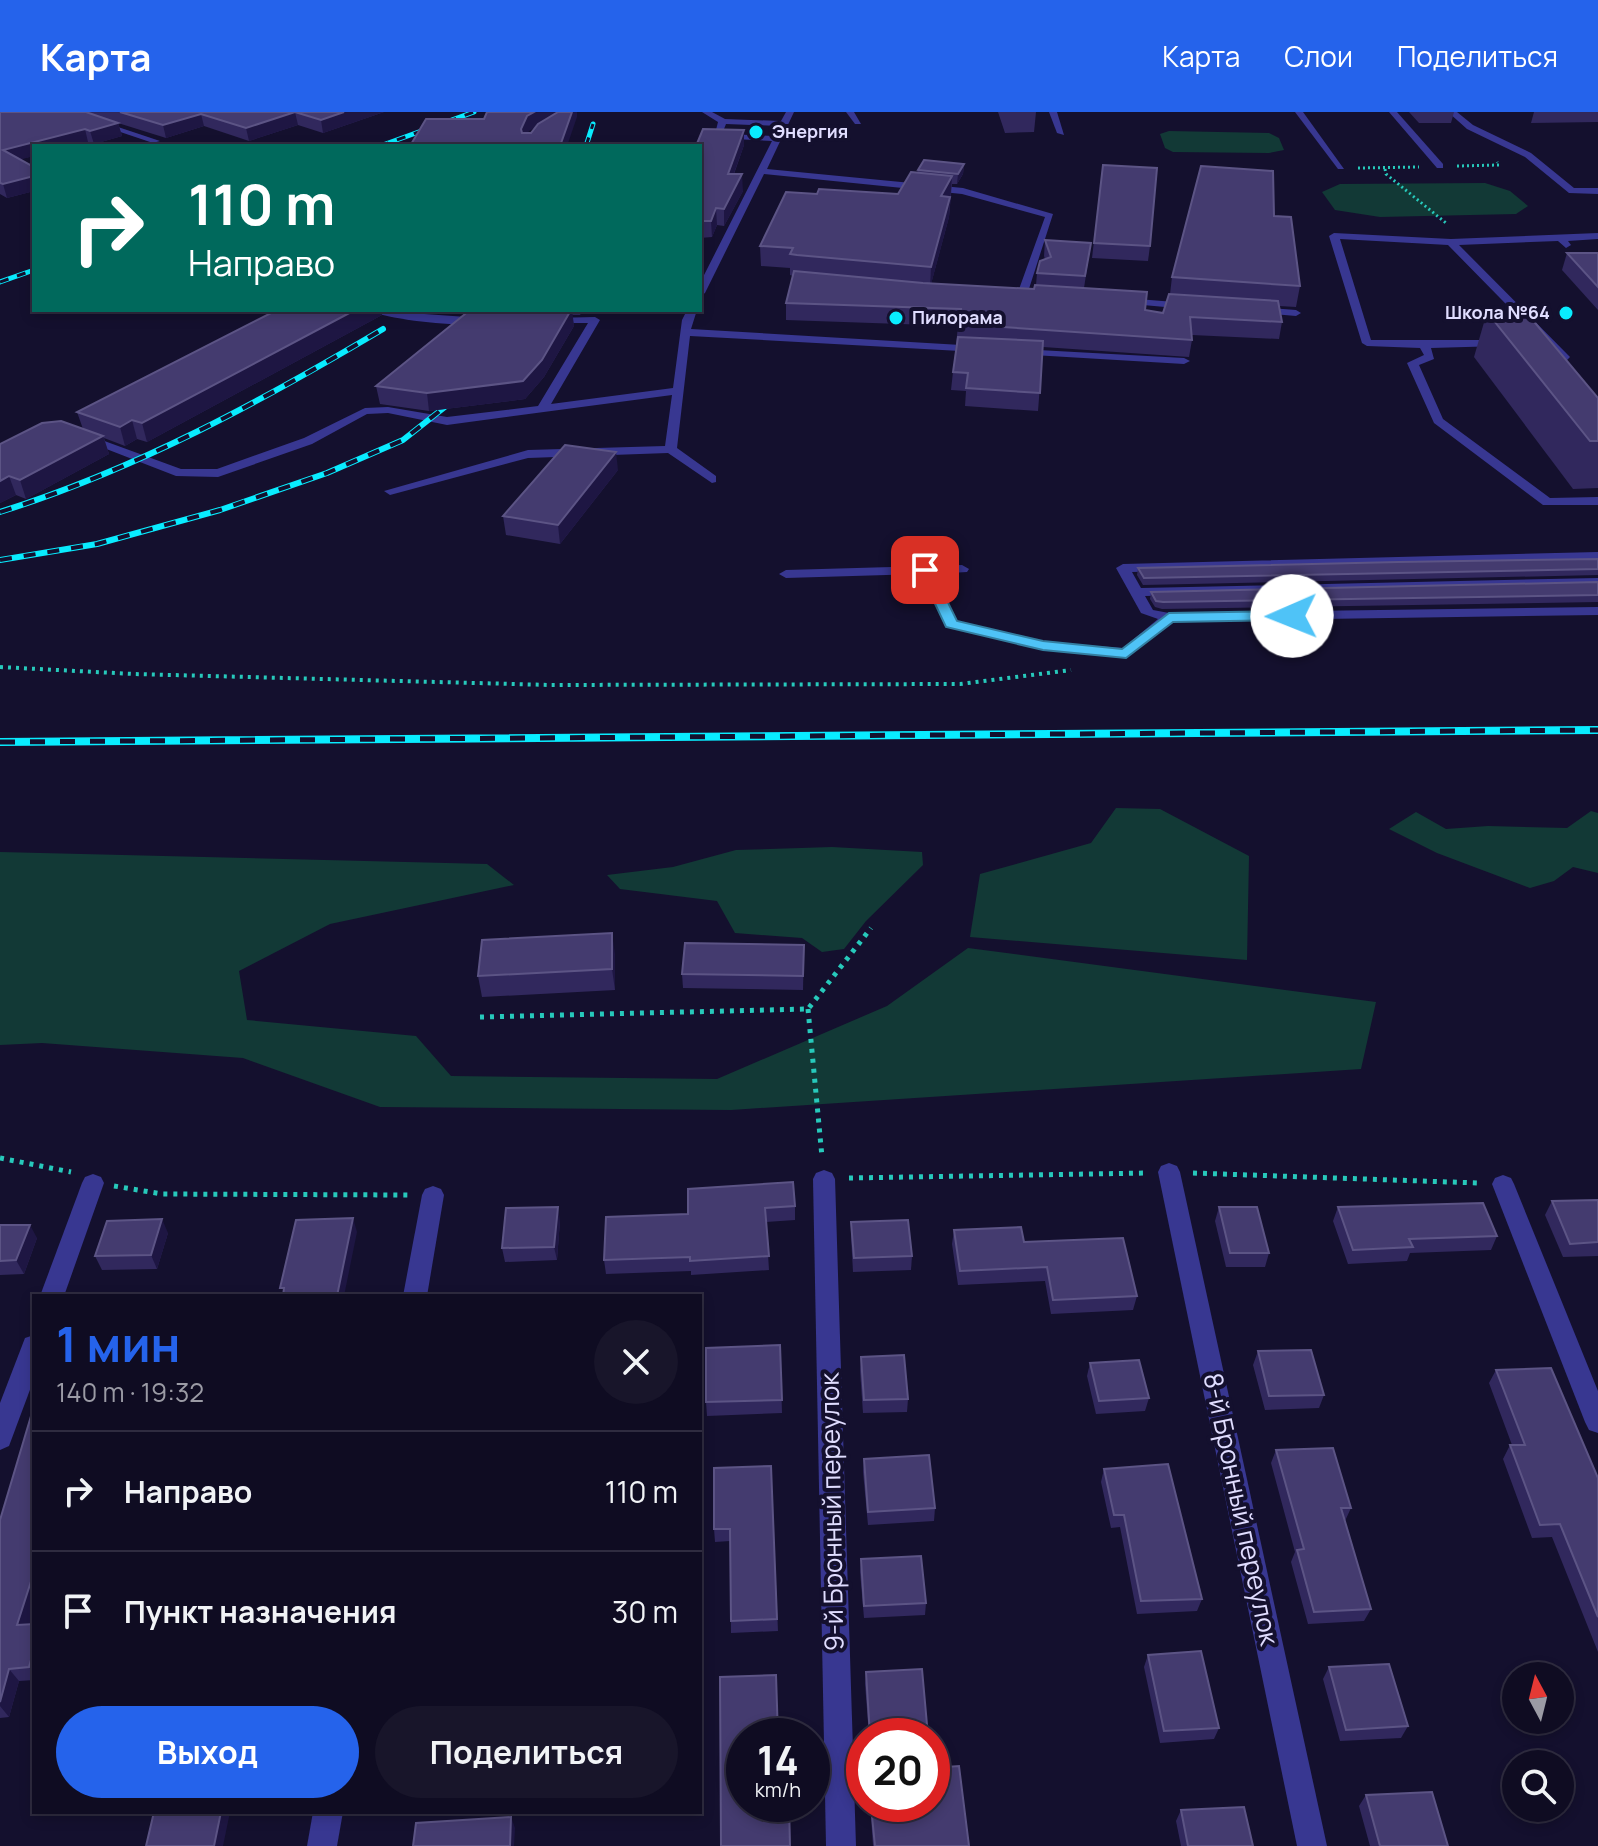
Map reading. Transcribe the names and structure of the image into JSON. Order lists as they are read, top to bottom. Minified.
{"streets":{"street":["8-й Бронный переулок","9-й Бронный переулок"]},"places":["Энергия","Школа №64","Пилорама"],"north":"top","page":{"header":"Карта","nav":["Карта","Слои","Поделиться"],"turn":["110 m","Направо"],"heading":["1 мин","140 m · 19:32"],"list":[{"name":"Направо","value":"110 m"},{"name":"Пункт назначения","value":"30 m"}],"buttons":["Выход","Поделиться"],"speed":"14 km/h","limit":"20"}}
